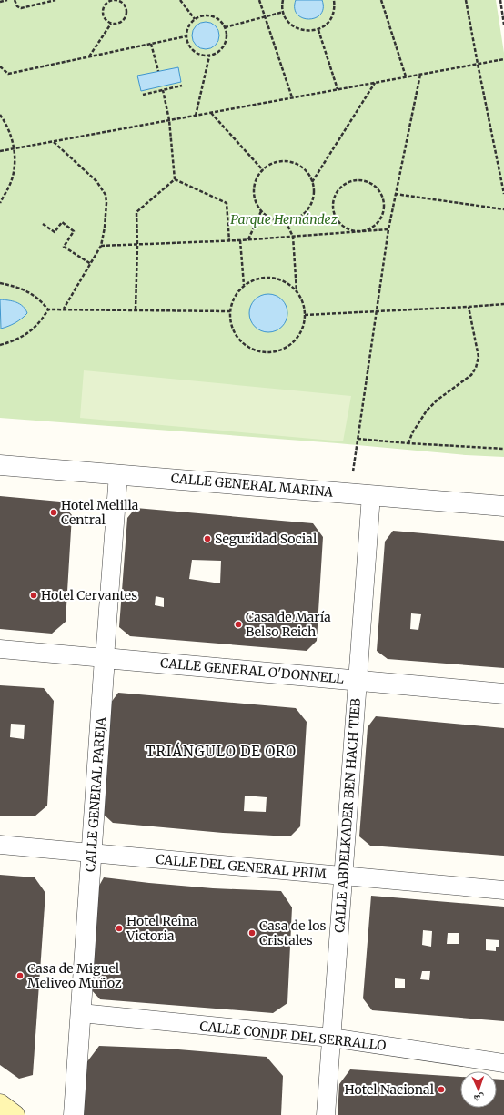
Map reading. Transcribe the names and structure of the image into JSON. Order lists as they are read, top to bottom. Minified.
{"streets":{"street":["CALLE GENERAL MARINA","CALLE GENERAL O'DONNELL","CALLE GENERAL PAREJA","CALLE ABDELKADER BEN HACH TIEB","CALLE DEL GENERAL PRIM","CALLE CONDE DEL SERRALLO"]},"crossings":[["CALLE GENERAL MARINA","CALLE GENERAL PAREJA"],["CALLE GENERAL MARINA","CALLE ABDELKADER BEN HACH TIEB"],["CALLE GENERAL O'DONNELL","CALLE GENERAL PAREJA"],["CALLE GENERAL O'DONNELL","CALLE ABDELKADER BEN HACH TIEB"],["CALLE GENERAL PAREJA","CALLE DEL GENERAL PRIM"],["CALLE GENERAL PAREJA","CALLE CONDE DEL SERRALLO"],["CALLE ABDELKADER BEN HACH TIEB","CALLE DEL GENERAL PRIM"],["CALLE ABDELKADER BEN HACH TIEB","CALLE CONDE DEL SERRALLO"]],"districts":["TRIÁNGULO DE ORO"],"parks":["Parque Hernández"],"places":["Hotel Melilla Central","Seguridad Social","Hotel Cervantes","Casa de María Belso Reich","Hotel Reina Victoria","Casa de los Cristales","Casa de Miguel Meliveo Muñoz","Hotel Nacional"],"north":"bottom"}
